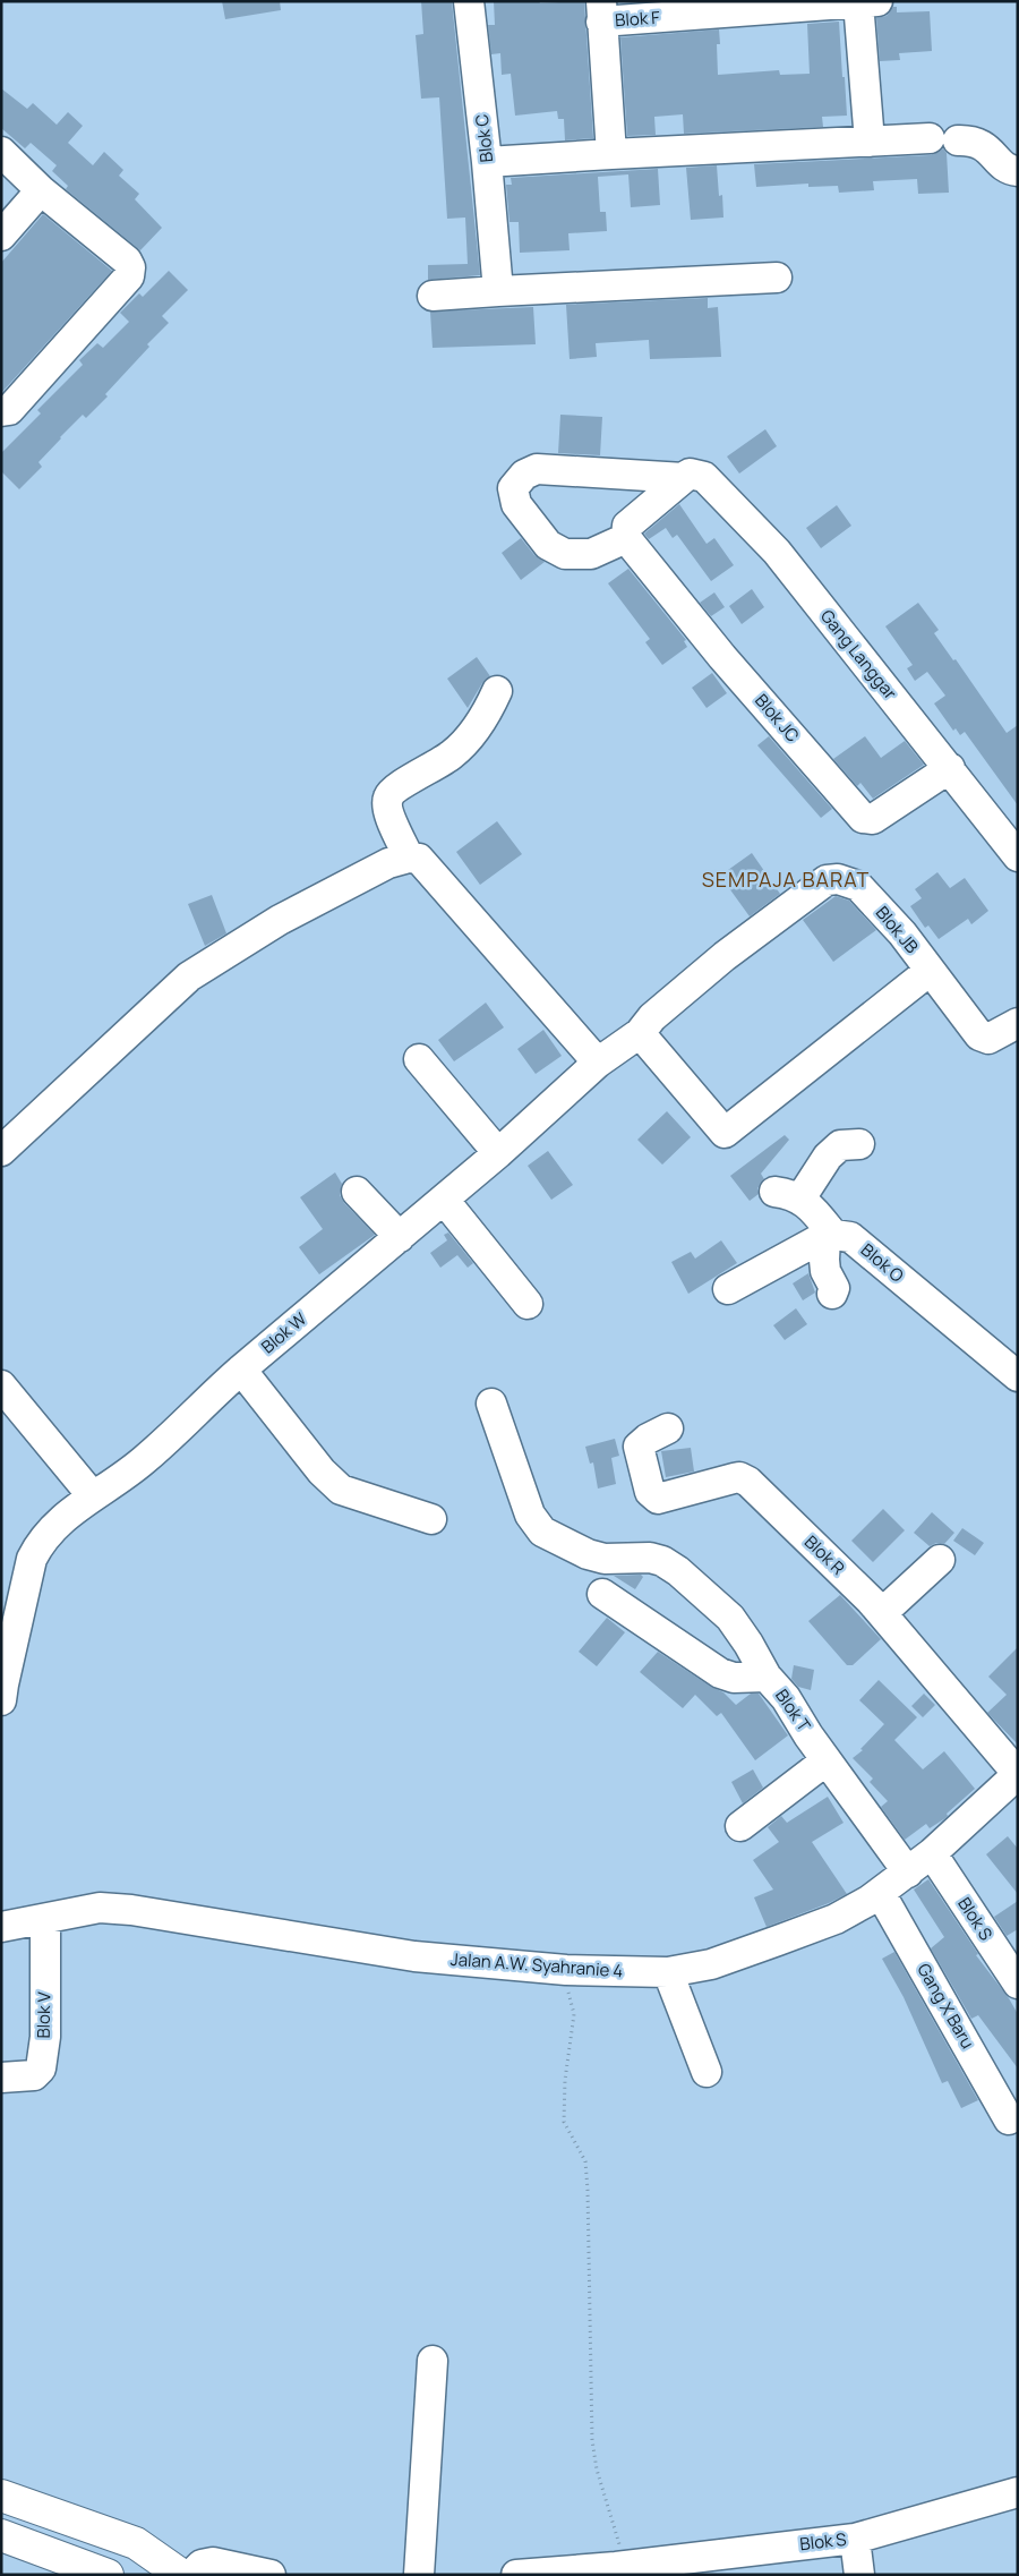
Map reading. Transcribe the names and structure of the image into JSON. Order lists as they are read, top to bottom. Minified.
{"streets":{"street":["Blok F","Blok C","Gang Langgar","Blok JC","Blok JB","Blok O","Blok W","Blok R","Blok T","Blok S","Jalan A.W. Syahranie 4","Gang X Baru","Blok V"]},"crossings":[["Gang Langgar","Blok JC"],["Blok JB","Blok W"],["Blok R","Jalan A.W. Syahranie 4"],["Blok T","Jalan A.W. Syahranie 4"],["Blok S","Jalan A.W. Syahranie 4"],["Jalan A.W. Syahranie 4","Gang X Baru"],["Jalan A.W. Syahranie 4","Blok V"]],"districts":["SEMPAJA BARAT"]}
